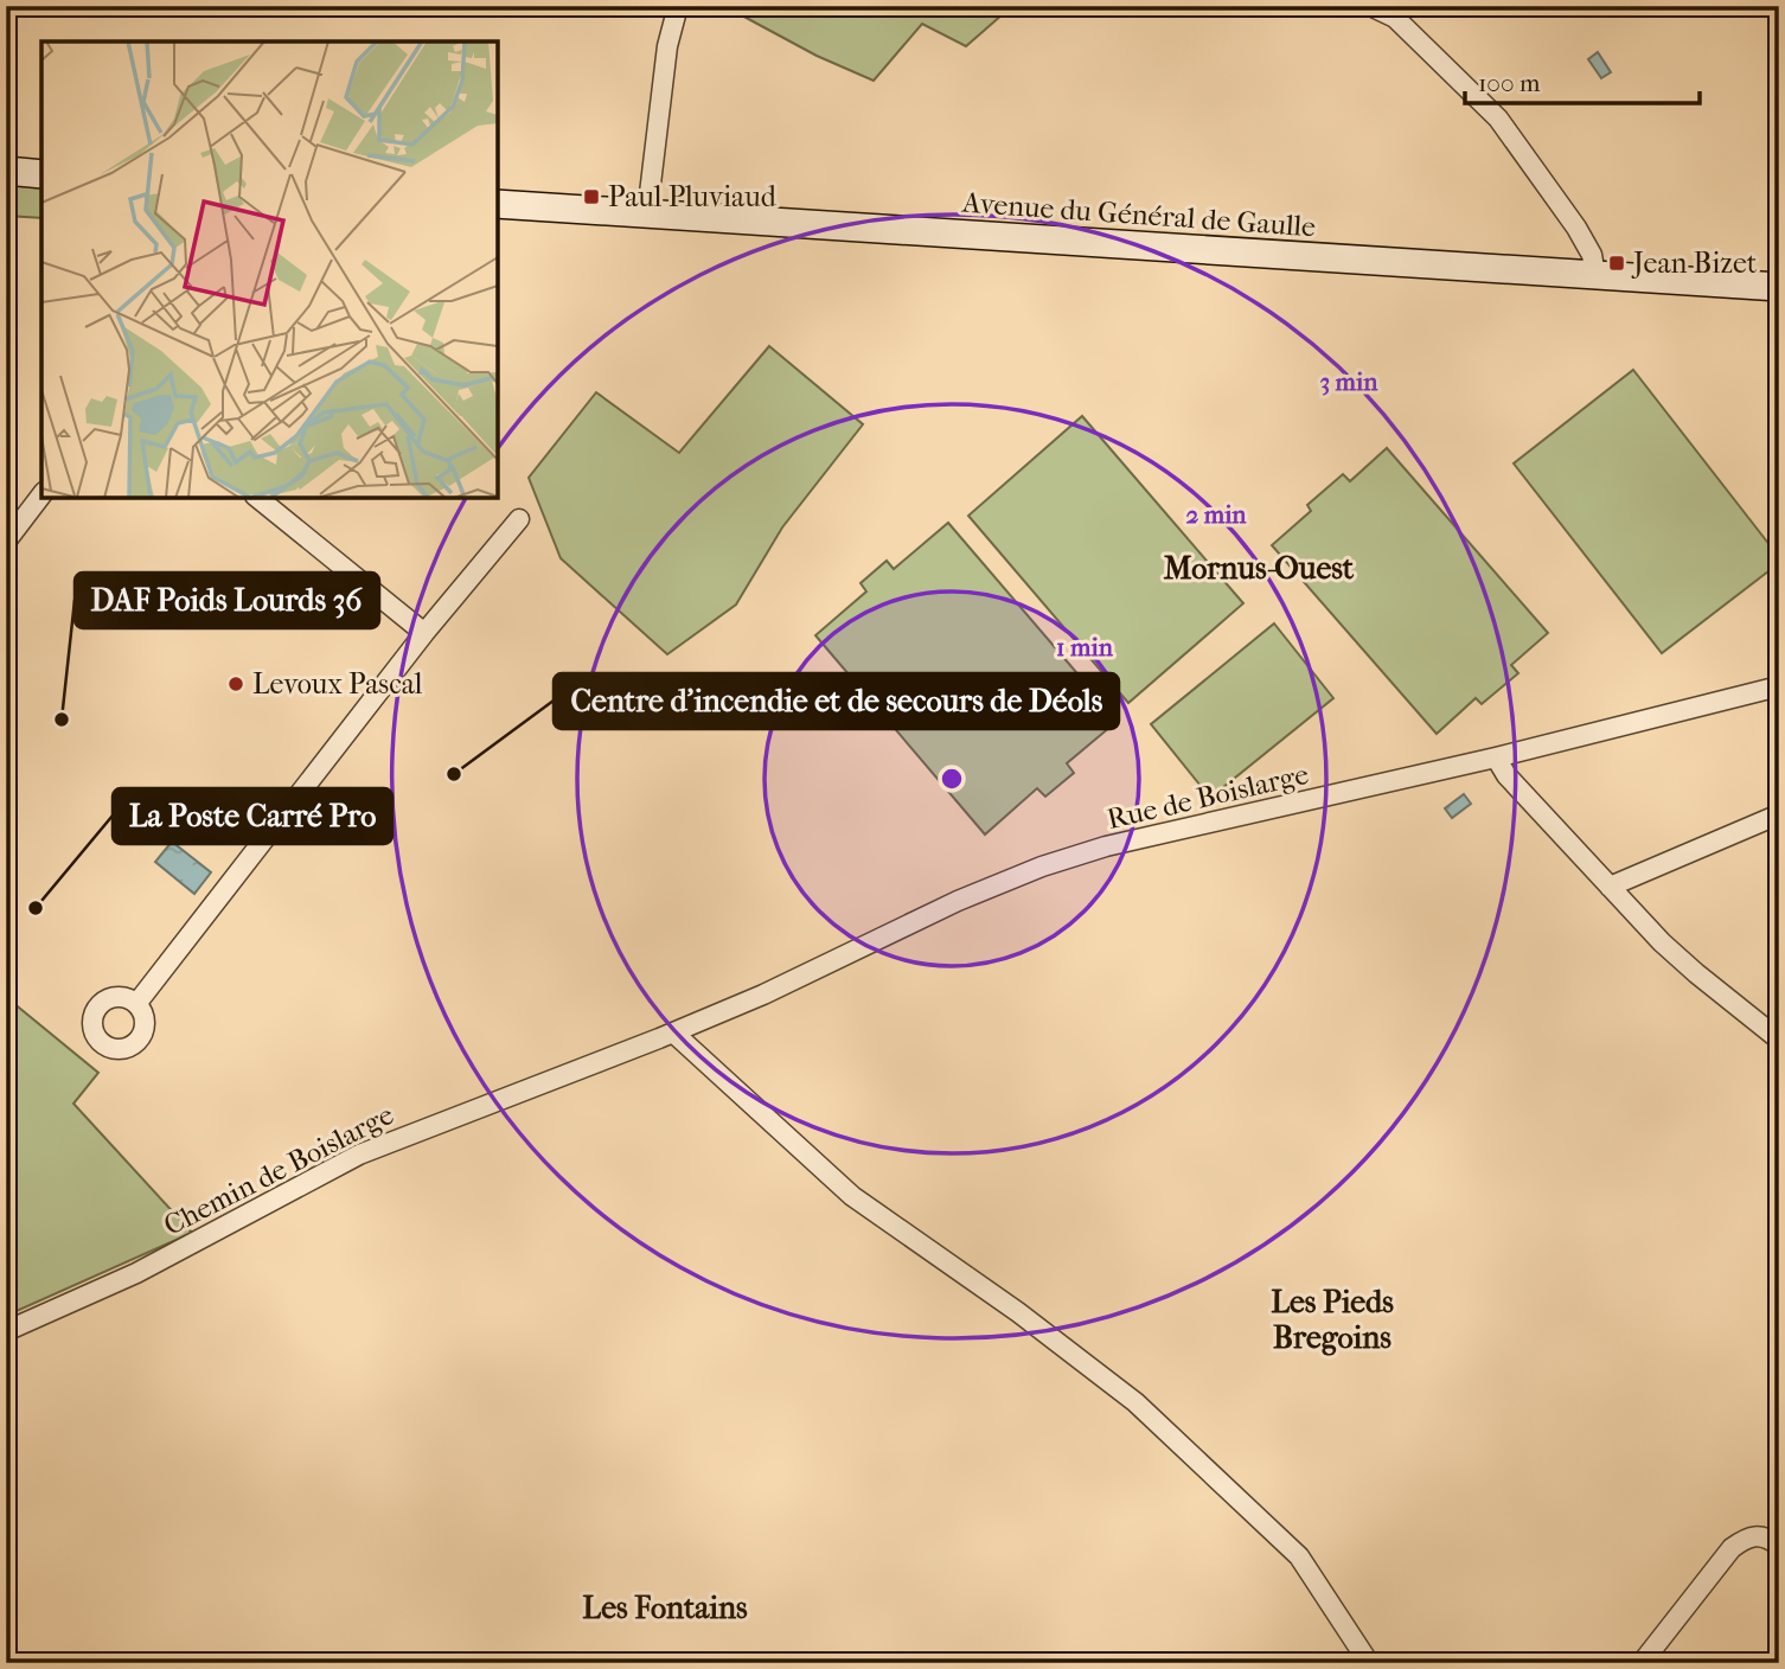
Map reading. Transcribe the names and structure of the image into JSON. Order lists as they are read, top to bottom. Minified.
{"streets":{"main road":["Avenue du Général de Gaulle"],"street":["Rue de Boislarge","Chemin de Boislarge"]},"crossings":[["Rue de Boislarge","Chemin de Boislarge"]],"districts":["Mornus-Ouest","Les Pieds Bregoins","Les Fontains"],"places":{"transit":["Paul Pluviaud","Jean Bizet"],"other":["Levoux Pascal","DAF Poids Lourds 36","Centre d'incendie et de secours de Déols","La Poste Carré Pro"]},"scale_bar":"100 m","rings":["3 min","2 min","1 min"]}
